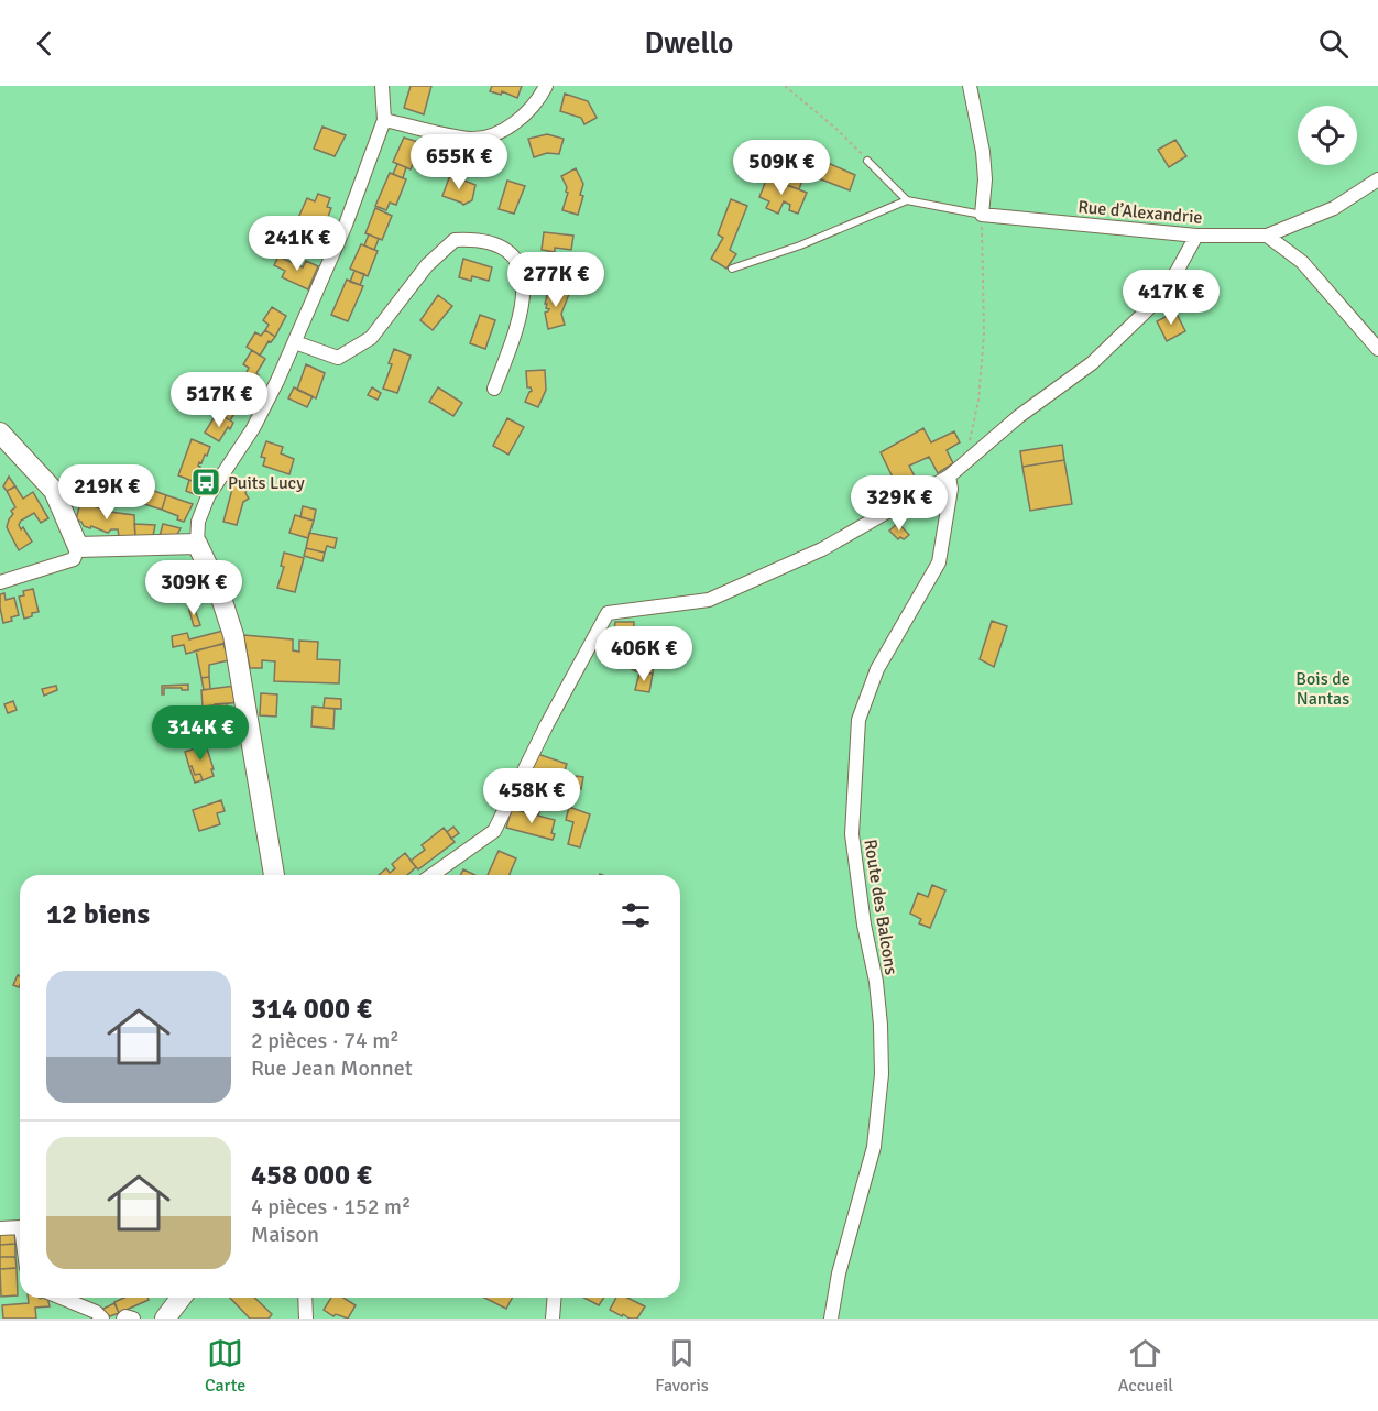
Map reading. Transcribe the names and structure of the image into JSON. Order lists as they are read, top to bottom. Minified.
{"streets":{"street":["Rue d’Alexandrie","Route des Balcons"]},"parks":["Bois de Nantas"],"places":{"bus stop":["Puits Lucy"]},"page":{"header":"Dwello","price":["655K €","509K €","241K €","277K €","417K €","517K €","219K €","329K €","309K €","406K €","314K €","458K €"],"heading":"12 biens","list":[{"name":"314 000 €","note":"2 pièces · 74 m² · Rue Jean Monnet"},{"name":"458 000 €","note":"4 pièces · 152 m² · Maison"}],"tabs":["Carte","Favoris","Accueil"]}}
